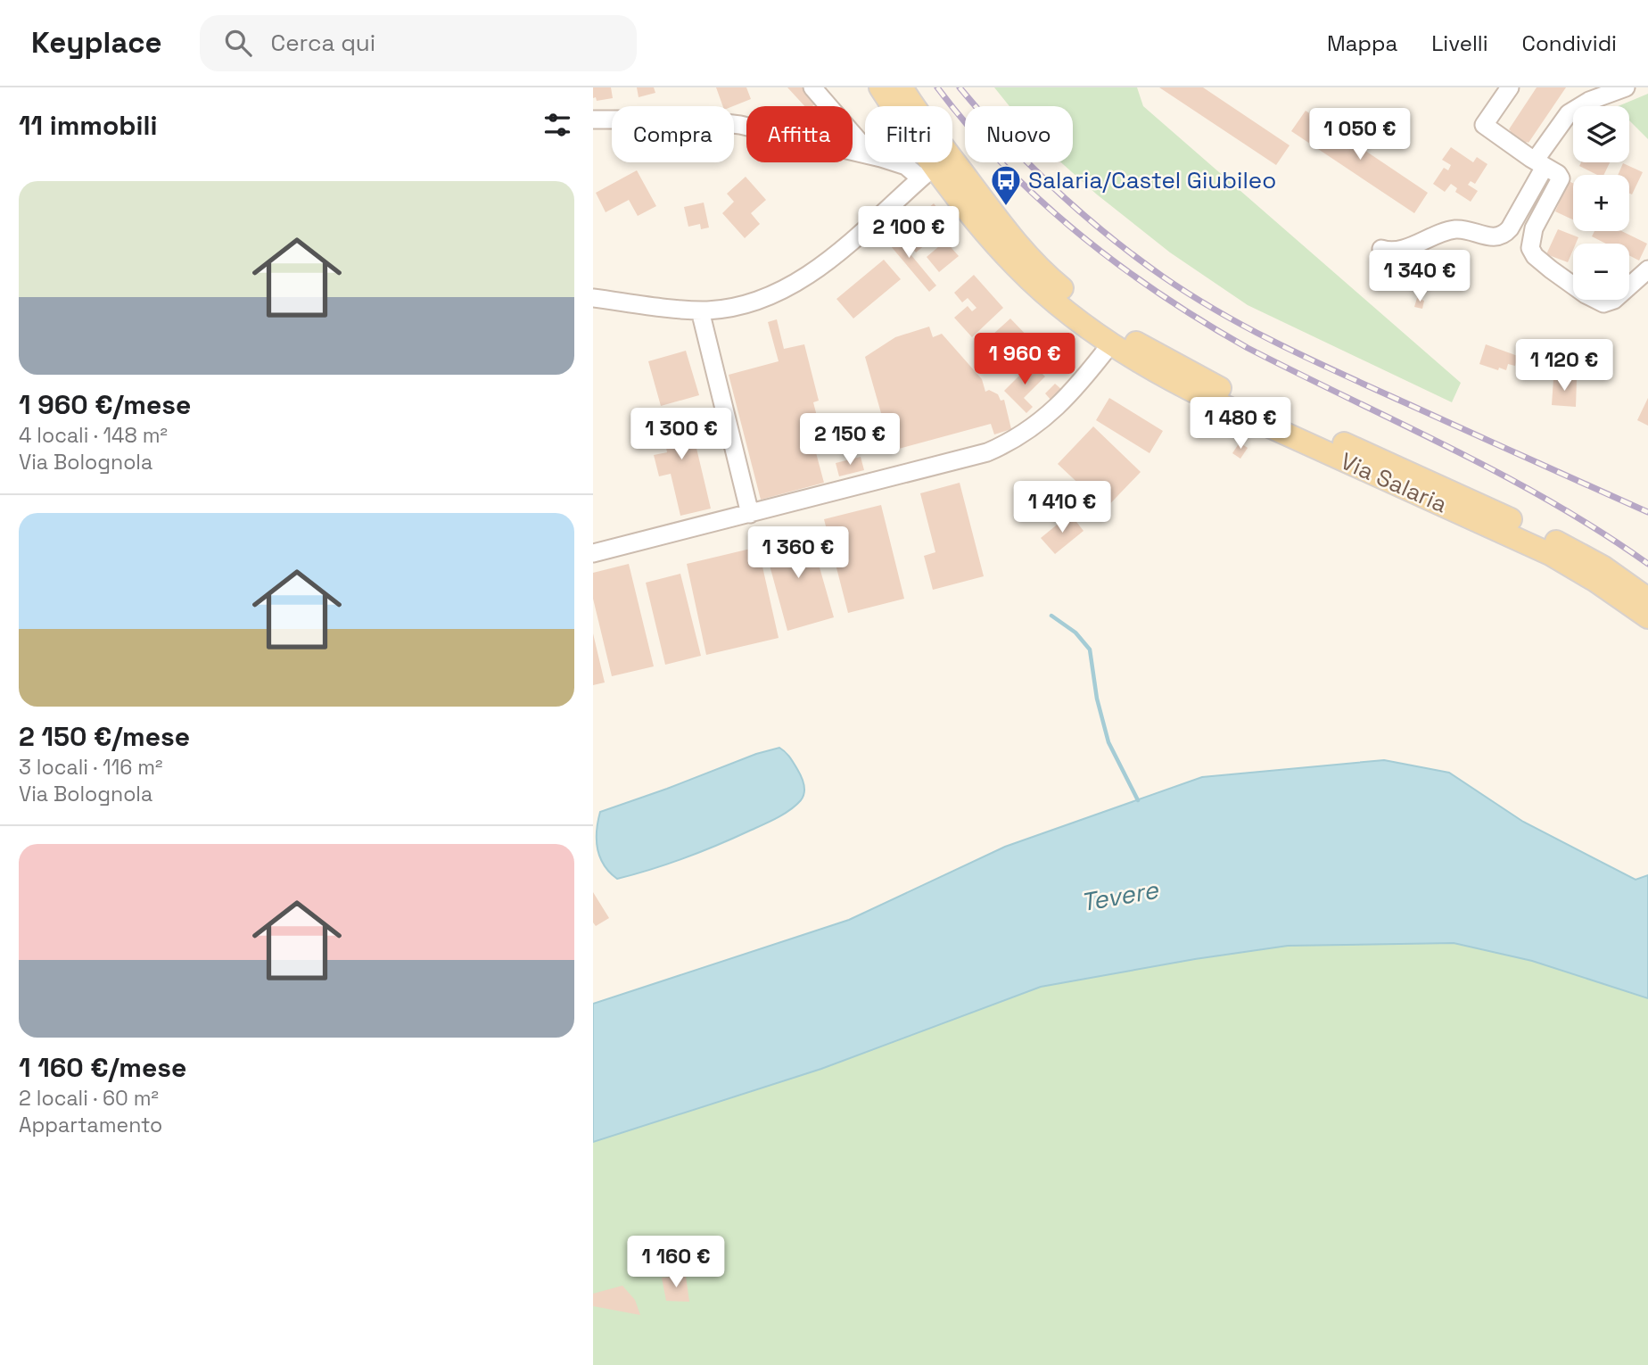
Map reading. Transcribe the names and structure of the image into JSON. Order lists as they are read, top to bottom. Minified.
{"streets":{"main road":["Via Salaria"]},"water":["Tevere"],"places":{"bus stop":["Salaria/Castel Giubileo"]},"page":{"header":"Keyplace","search":"Cerca qui","nav":["Mappa","Livelli","Condividi"],"heading":"11 immobili","map_buttons":["+","−"],"chip":["Compra","Affitta","Filtri","Nuovo"],"price":["1 050 €","2 100 €","1 340 €","1 960 €","1 120 €","1 480 €","1 300 €","2 150 €","1 410 €","1 360 €","1 160 €"],"list":[{"name":"1 960 €/mese","note":"4 locali · 148 m² · Via Bolognola"},{"name":"2 150 €/mese","note":"3 locali · 116 m² · Via Bolognola"},{"name":"1 160 €/mese","note":"2 locali · 60 m² · Appartamento"}]}}
